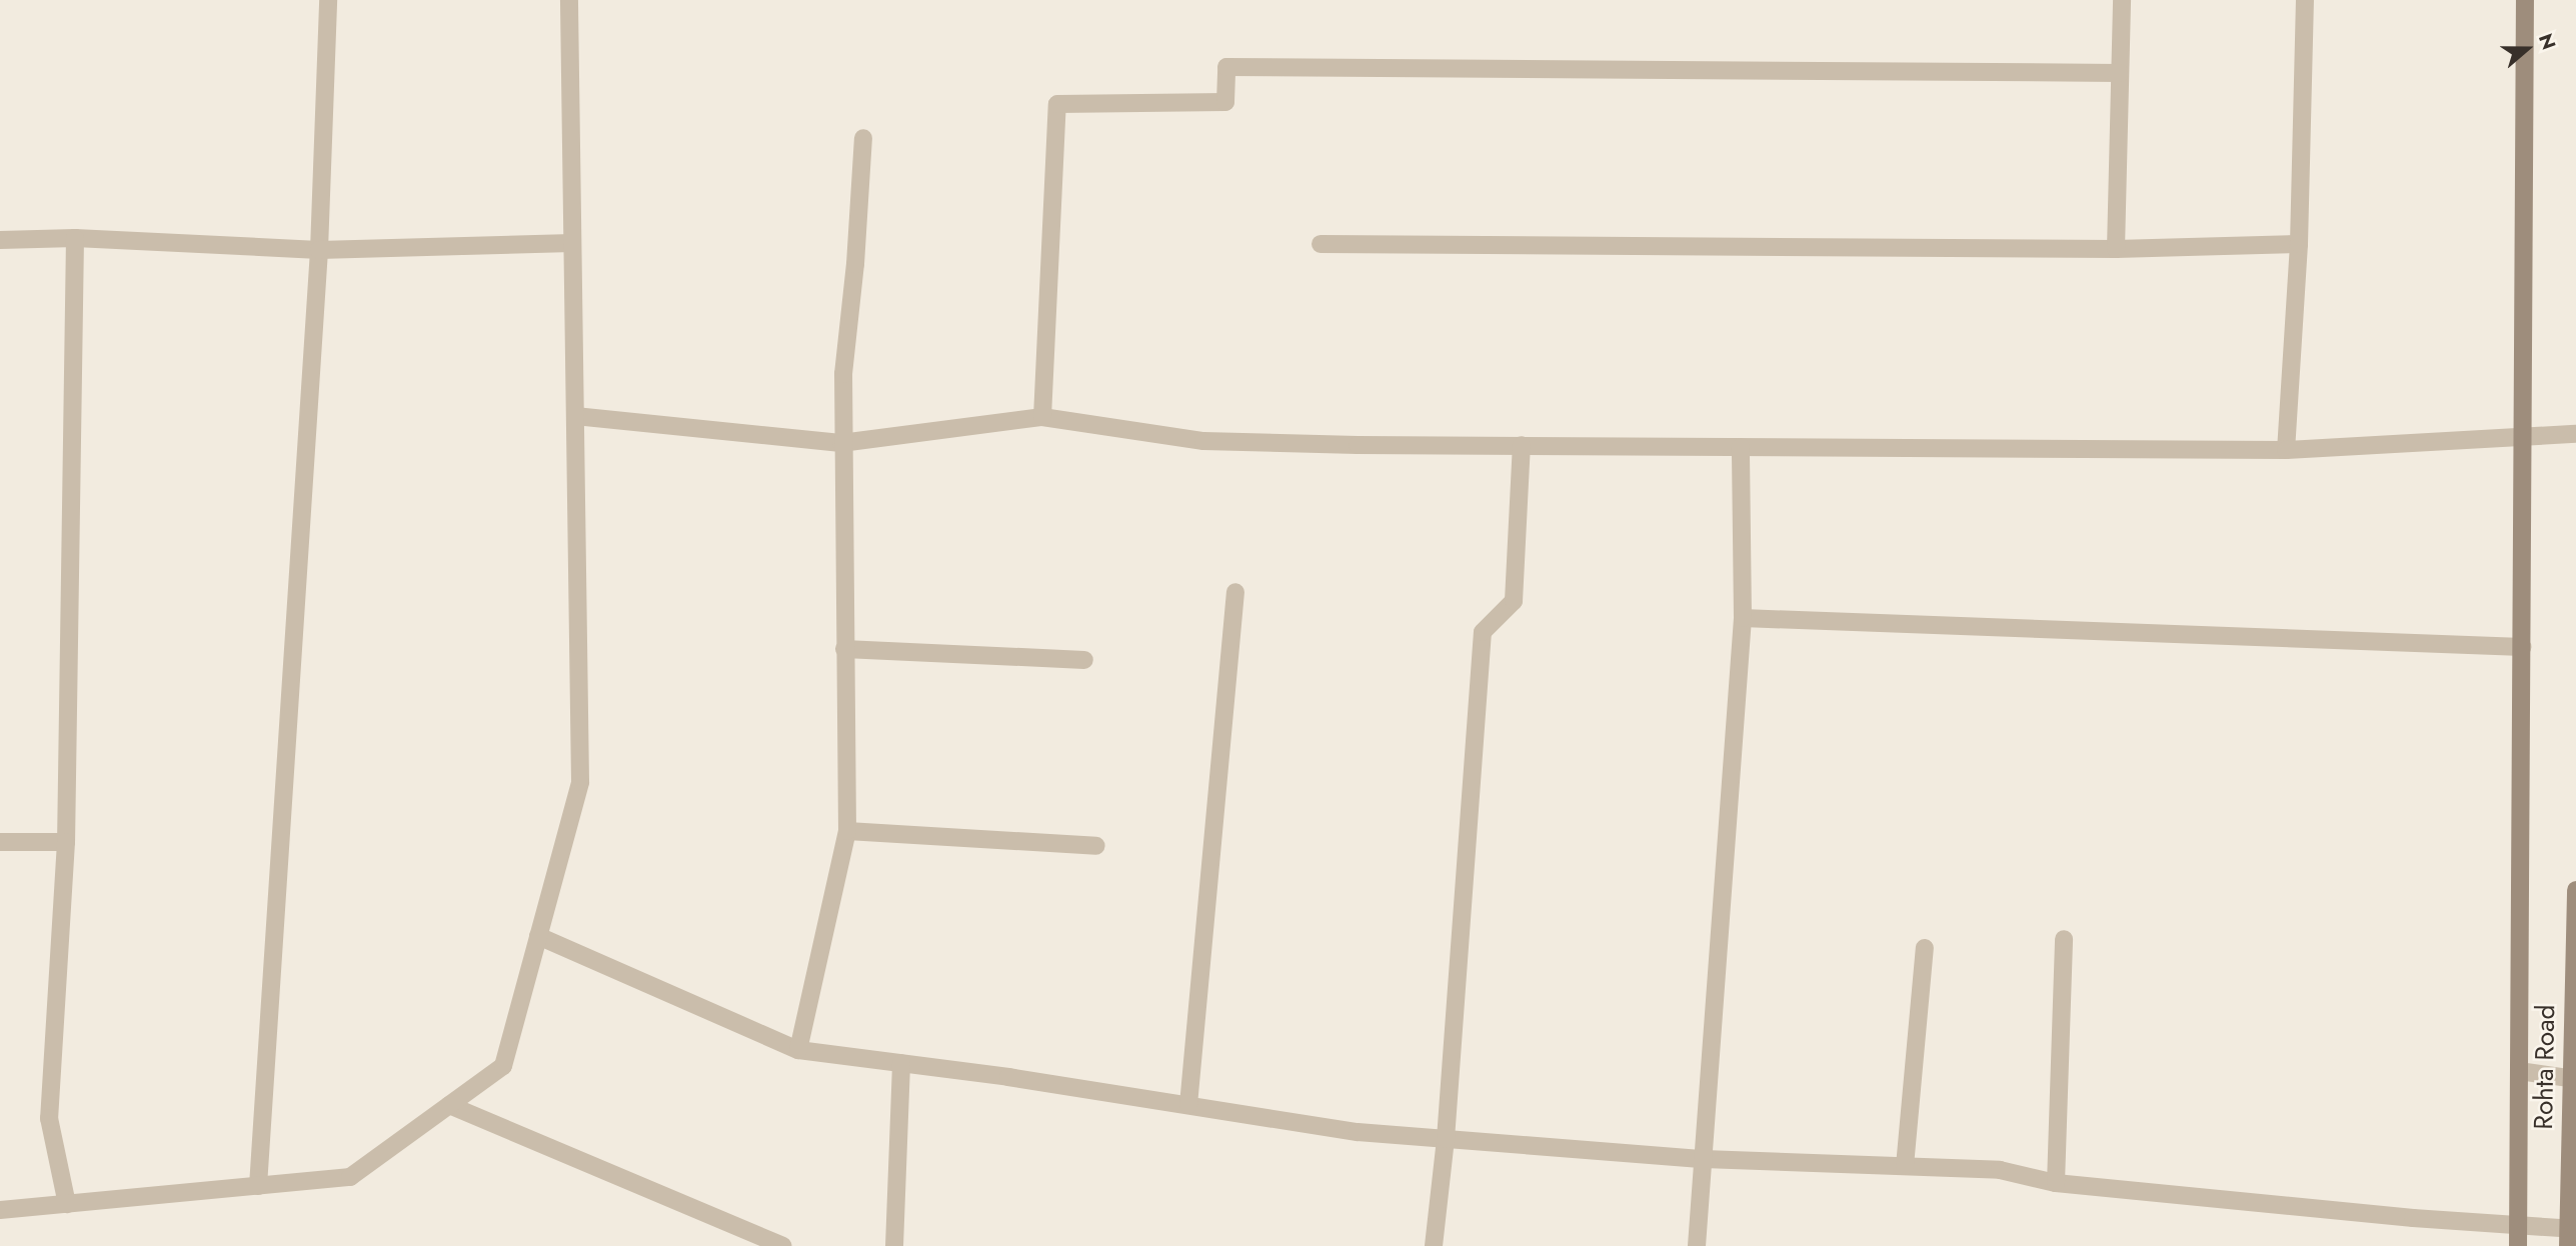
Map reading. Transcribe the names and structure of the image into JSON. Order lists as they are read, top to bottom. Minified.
{"streets":{"main road":["Rohta Road"]},"north":"right"}
